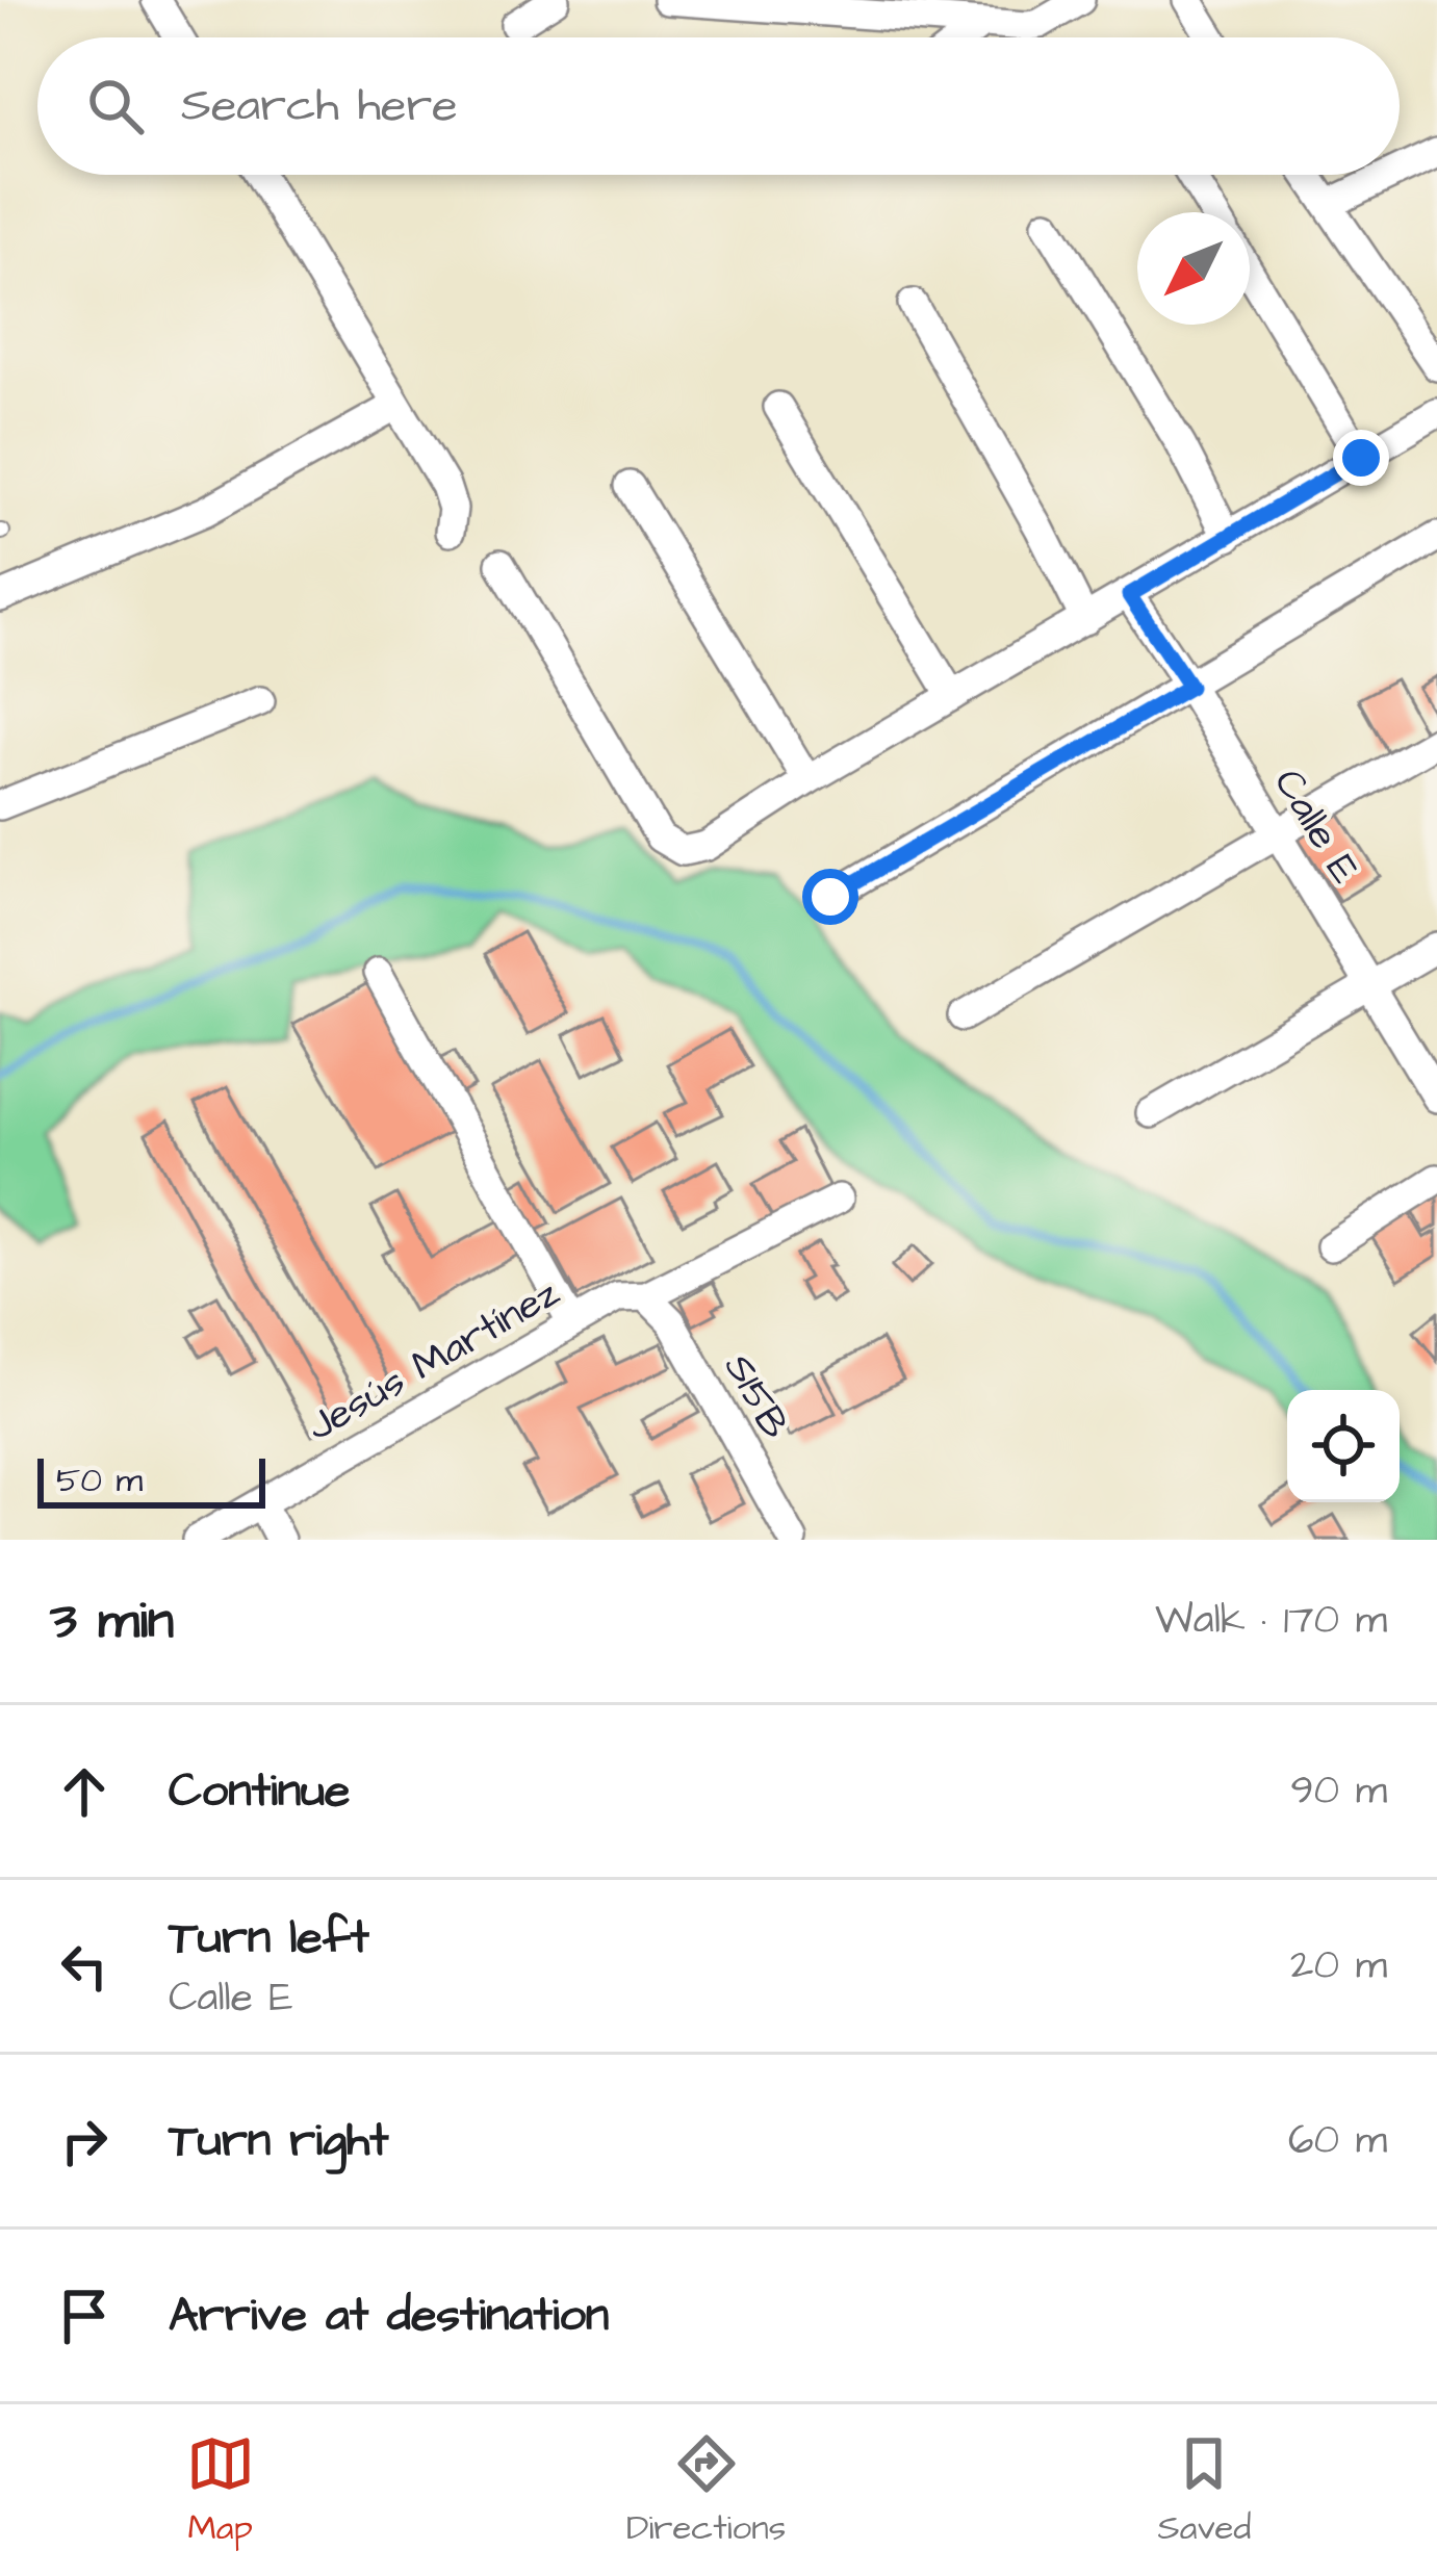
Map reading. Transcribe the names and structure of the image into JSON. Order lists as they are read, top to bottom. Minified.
{"streets":{"street":["Calle E","Jesús Martínez","S15B"]},"crossings":[["Jesús Martínez","S15B"]],"scale_bar":"50 m","north":"bottom left","page":{"search":"Search here","scale":"50 m","heading":["3 min","Walk · 170 m"],"list":[["Continue","90 m"],["Turn left","Calle E","20 m"],["Turn right","60 m"],"Arrive at destination"],"nav":["Map","Directions","Saved"]}}
